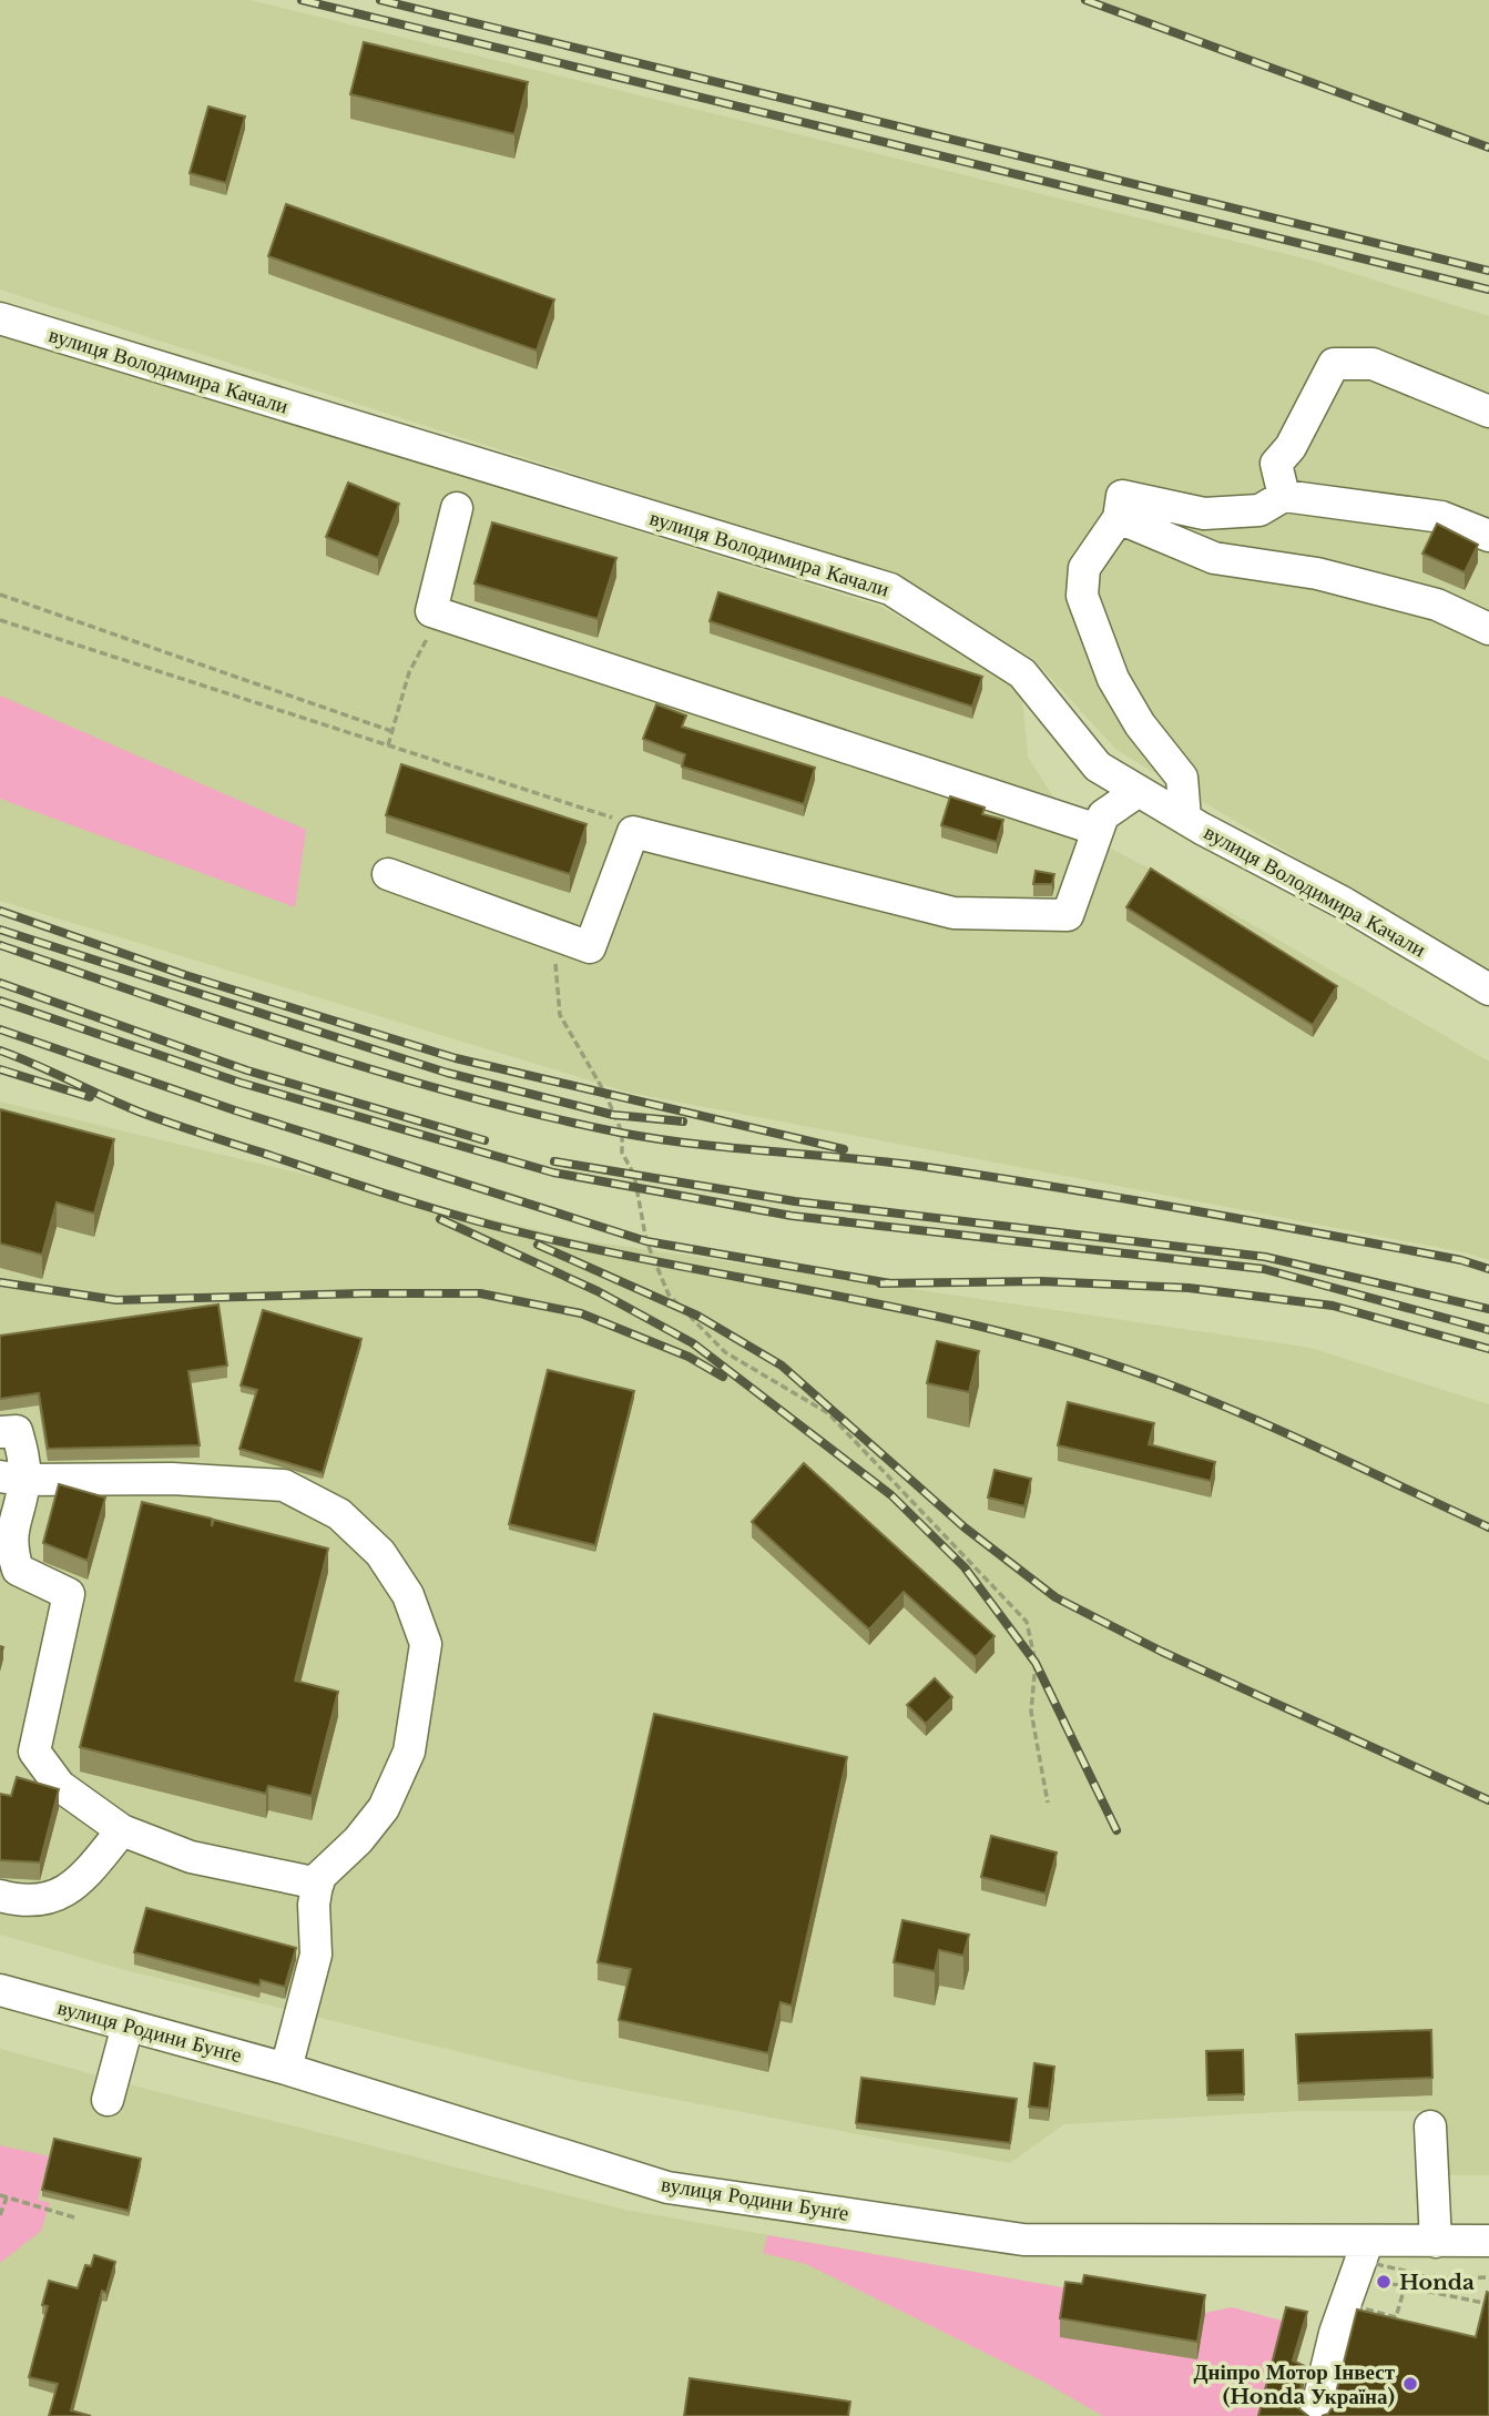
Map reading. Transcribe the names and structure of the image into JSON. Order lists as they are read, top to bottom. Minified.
{"streets":{"street":["вулиця Володимира Качали","вулиця Родини Бунґе"]},"places":["Honda","Дніпро Мотор Інвест (Honda Україна)"]}
